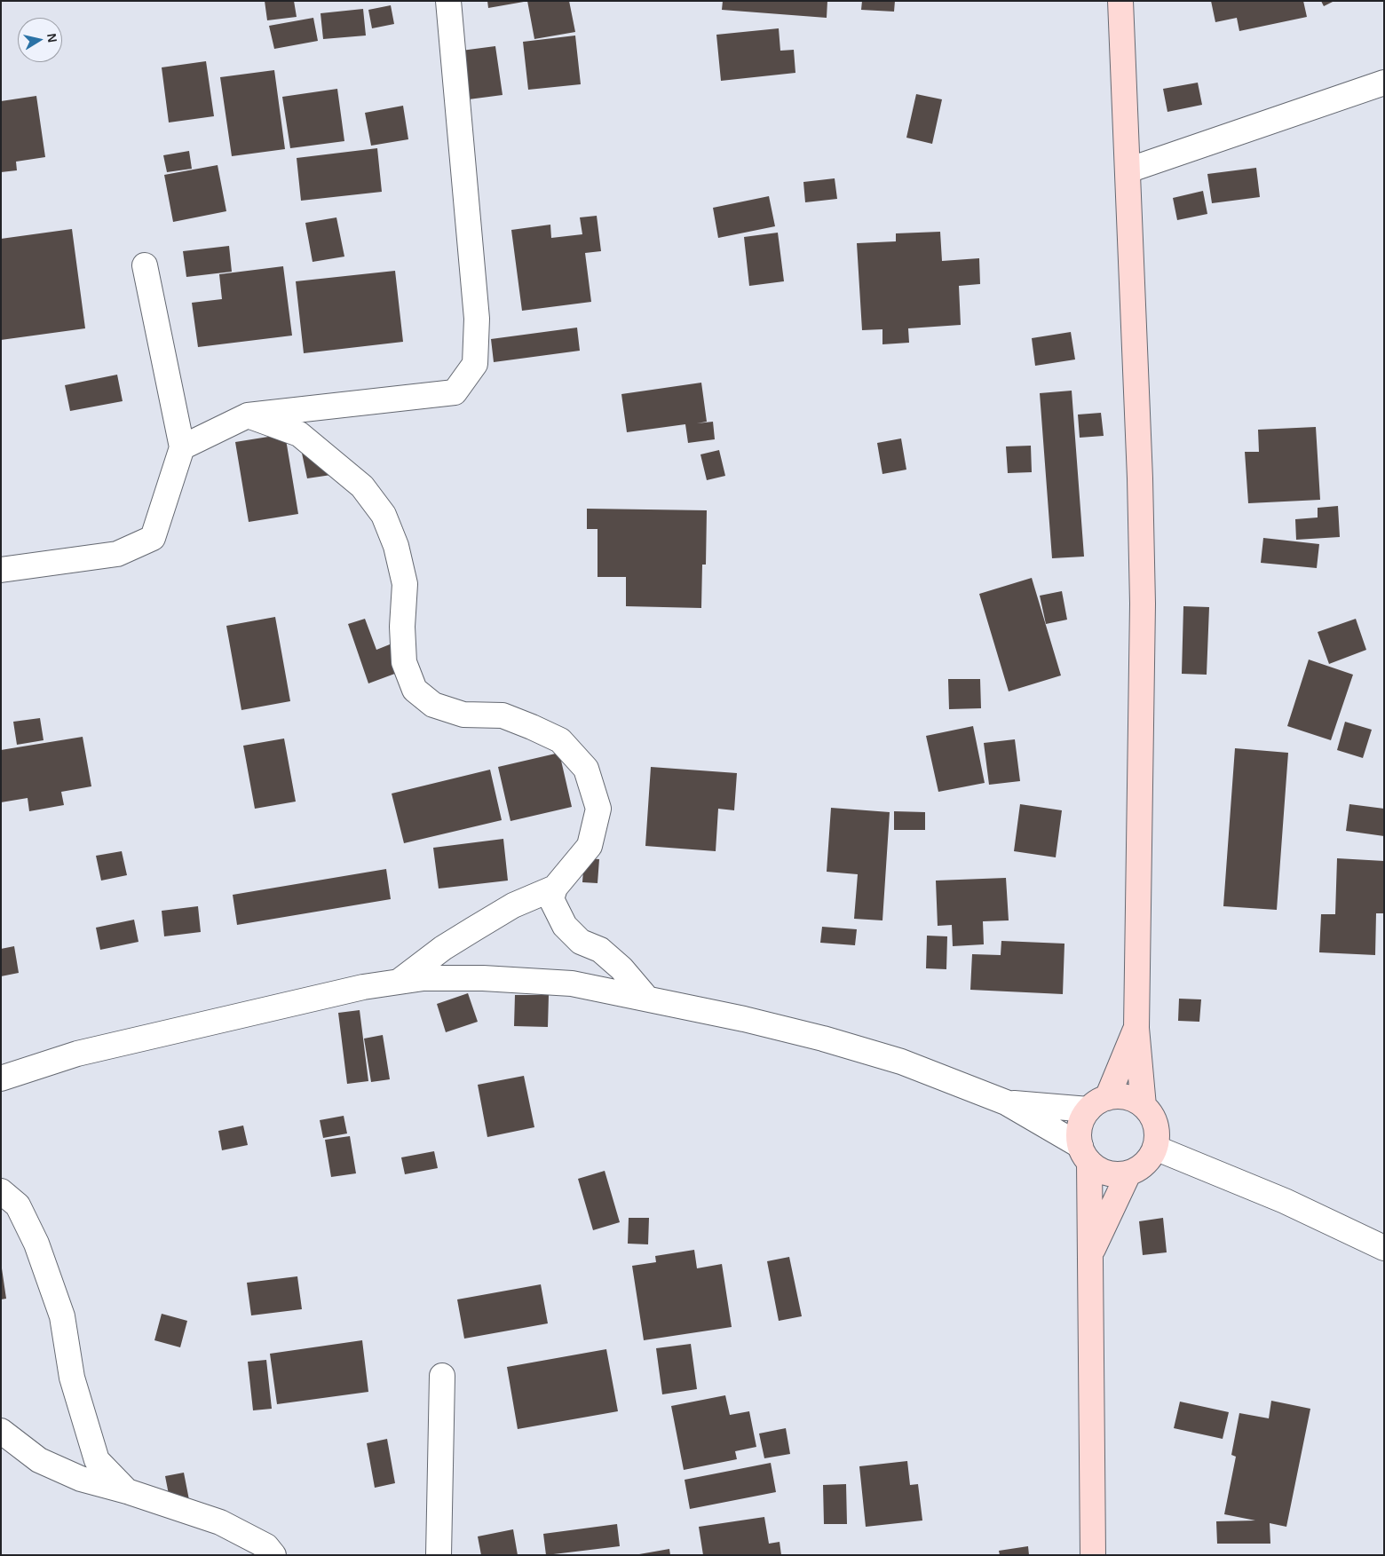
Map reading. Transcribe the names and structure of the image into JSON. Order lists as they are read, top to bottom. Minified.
{"north":"right"}
